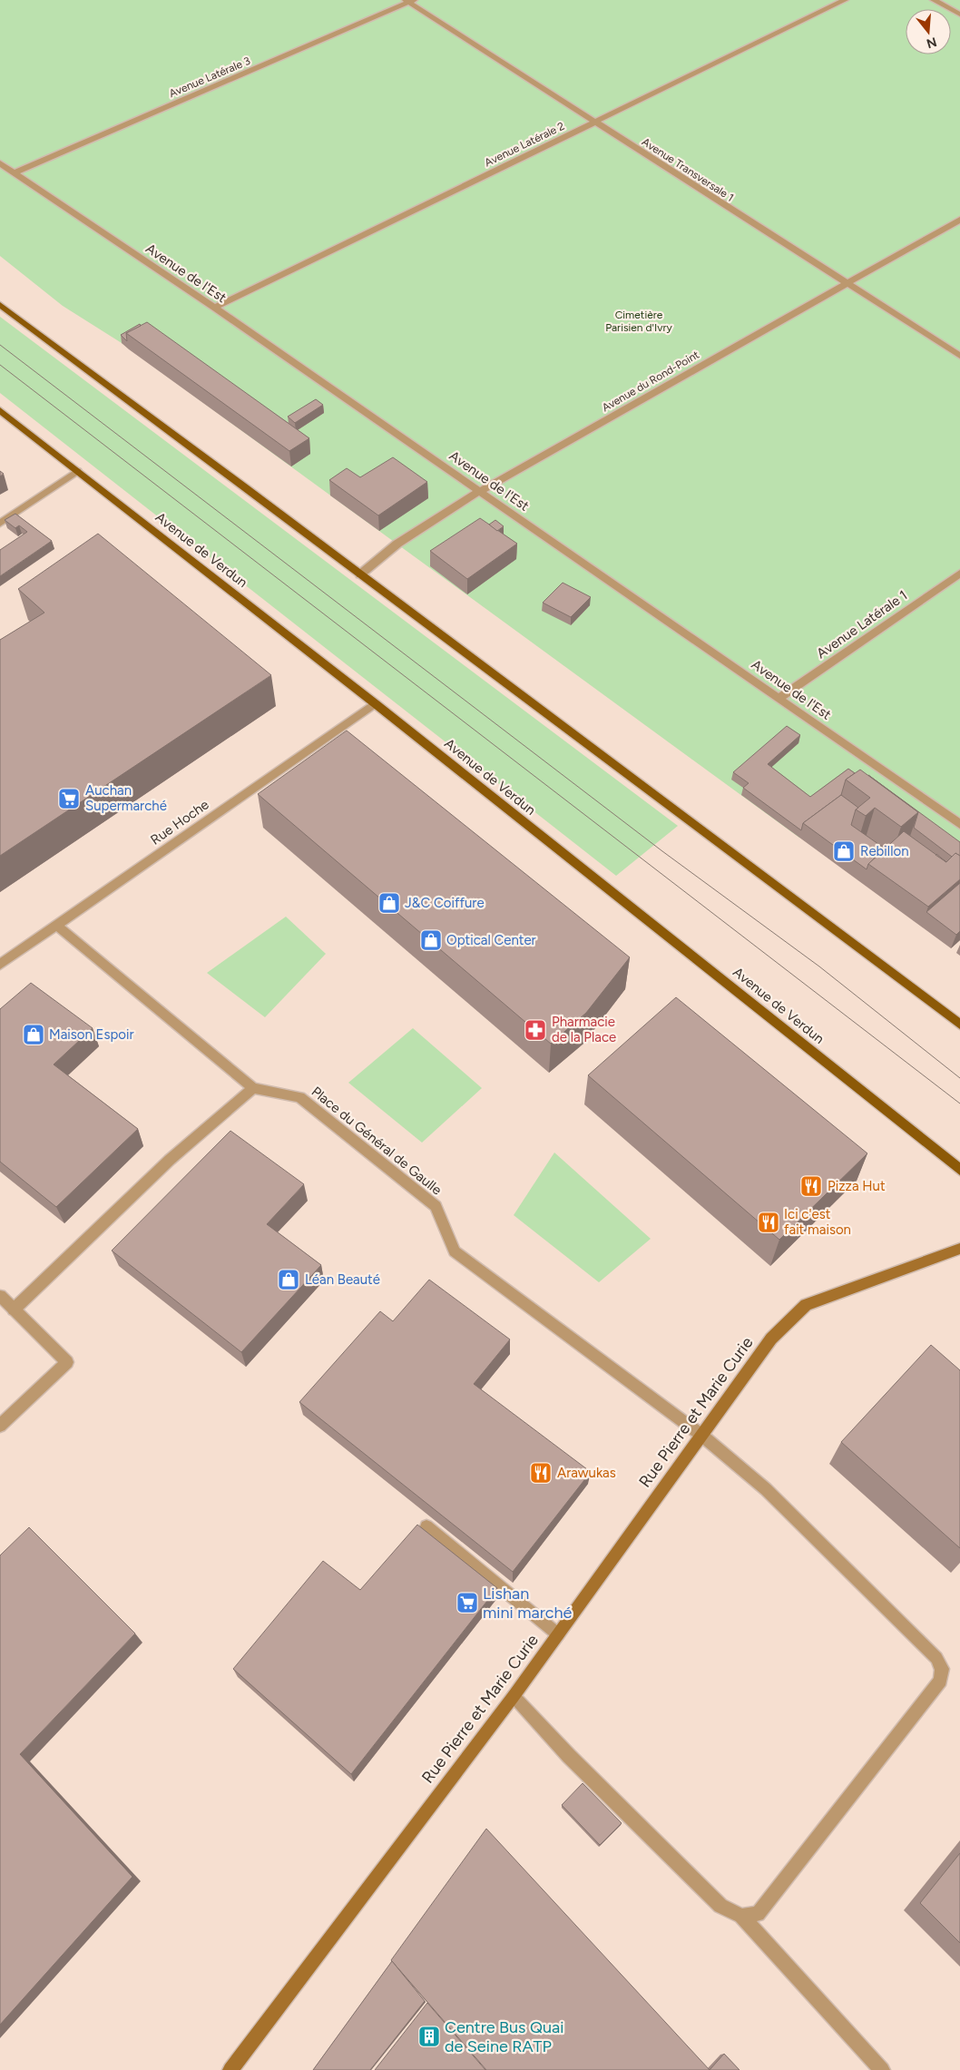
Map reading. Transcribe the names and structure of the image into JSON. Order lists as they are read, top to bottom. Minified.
{"streets":{"main road":["Avenue de Verdun"],"street":["Avenue Latérale 3","Avenue Latérale 2","Avenue Transversale 1","Avenue de l'Est","Avenue du Rond-Point","Avenue Latérale 1","Rue Hoche","Place du Général de Gaulle","Rue Pierre et Marie Curie"]},"crossings":[["Avenue Latérale 3","Avenue Transversale 1"],["Avenue Latérale 3","Avenue de l'Est"],["Avenue Latérale 2","Avenue Transversale 1"],["Avenue Latérale 2","Avenue de l'Est"],["Avenue Transversale 1","Avenue du Rond-Point"],["Avenue de l'Est","Avenue du Rond-Point"],["Avenue de l'Est","Avenue Latérale 1"],["Avenue de Verdun","Rue Hoche"],["Rue Hoche","Place du Général de Gaulle"],["Place du Général de Gaulle","Rue Pierre et Marie Curie"]],"parks":["Cimetière Parisien d'Ivry"],"places":{"supermarket":["Auchan Supermarché","Lishan mini marché"],"shop":["Rebillon","J&C Coiffure","Optical Center","Maison Espoir","Léan Beauté"],"pharmacy":["Pharmacie de la Place"],"restaurant":["Pizza Hut","Ici c'est fait maison","Arawukas"],"building":["Centre Bus Quai de Seine RATP"]},"north":"bottom"}
